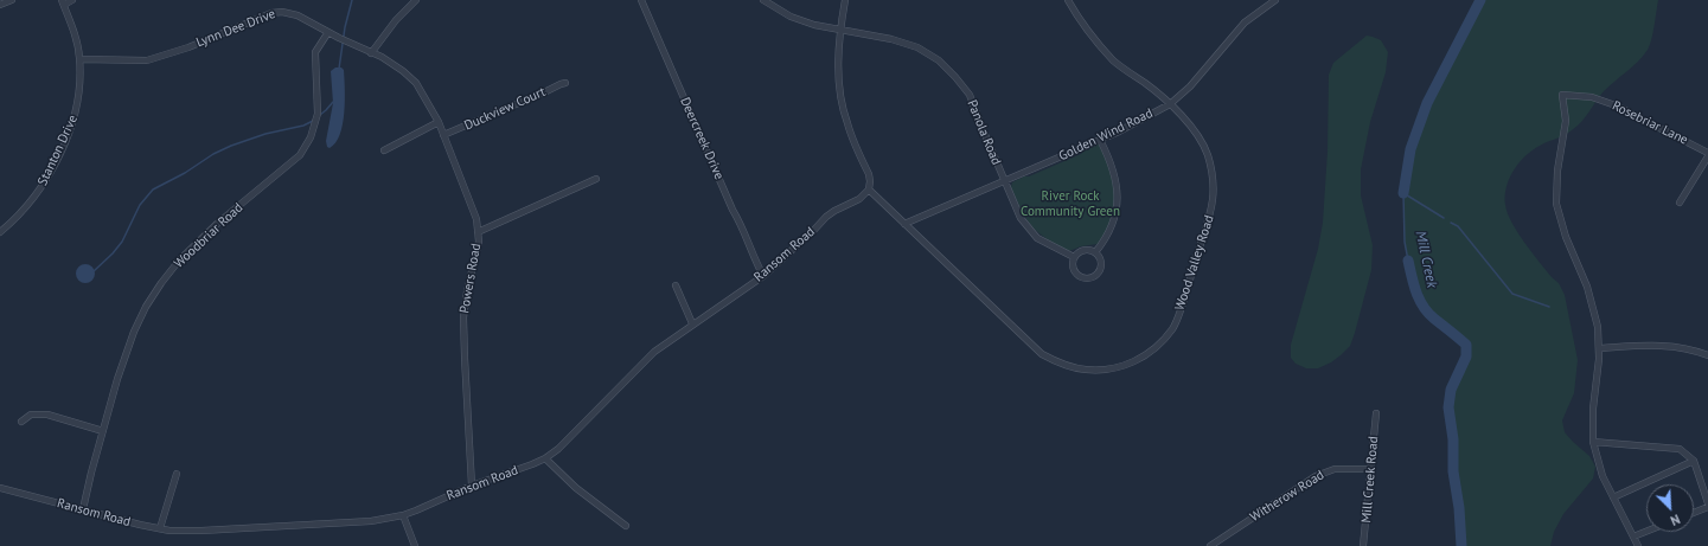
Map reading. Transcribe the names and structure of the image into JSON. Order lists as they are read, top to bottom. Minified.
{"streets":{"street":["Lynn Dee Drive","Duckview Court","Rosebriar Lane","Panola Road","Golden Wind Road","Deercreek Drive","Stanton Drive","Woodbriar Road","Ransom Road","Wood Valley Road","Powers Road","Mill Creek Road","Witherow Road"]},"crossings":[["Lynn Dee Drive","Stanton Drive"],["Lynn Dee Drive","Woodbriar Road"],["Lynn Dee Drive","Powers Road"],["Duckview Court","Powers Road"],["Panola Road","Golden Wind Road"],["Golden Wind Road","Wood Valley Road"],["Deercreek Drive","Ransom Road"],["Woodbriar Road","Ransom Road"],["Ransom Road","Powers Road"],["Mill Creek Road","Witherow Road"]],"water":["Mill Creek"],"parks":["River Rock Community Green"],"north":"bottom right"}
